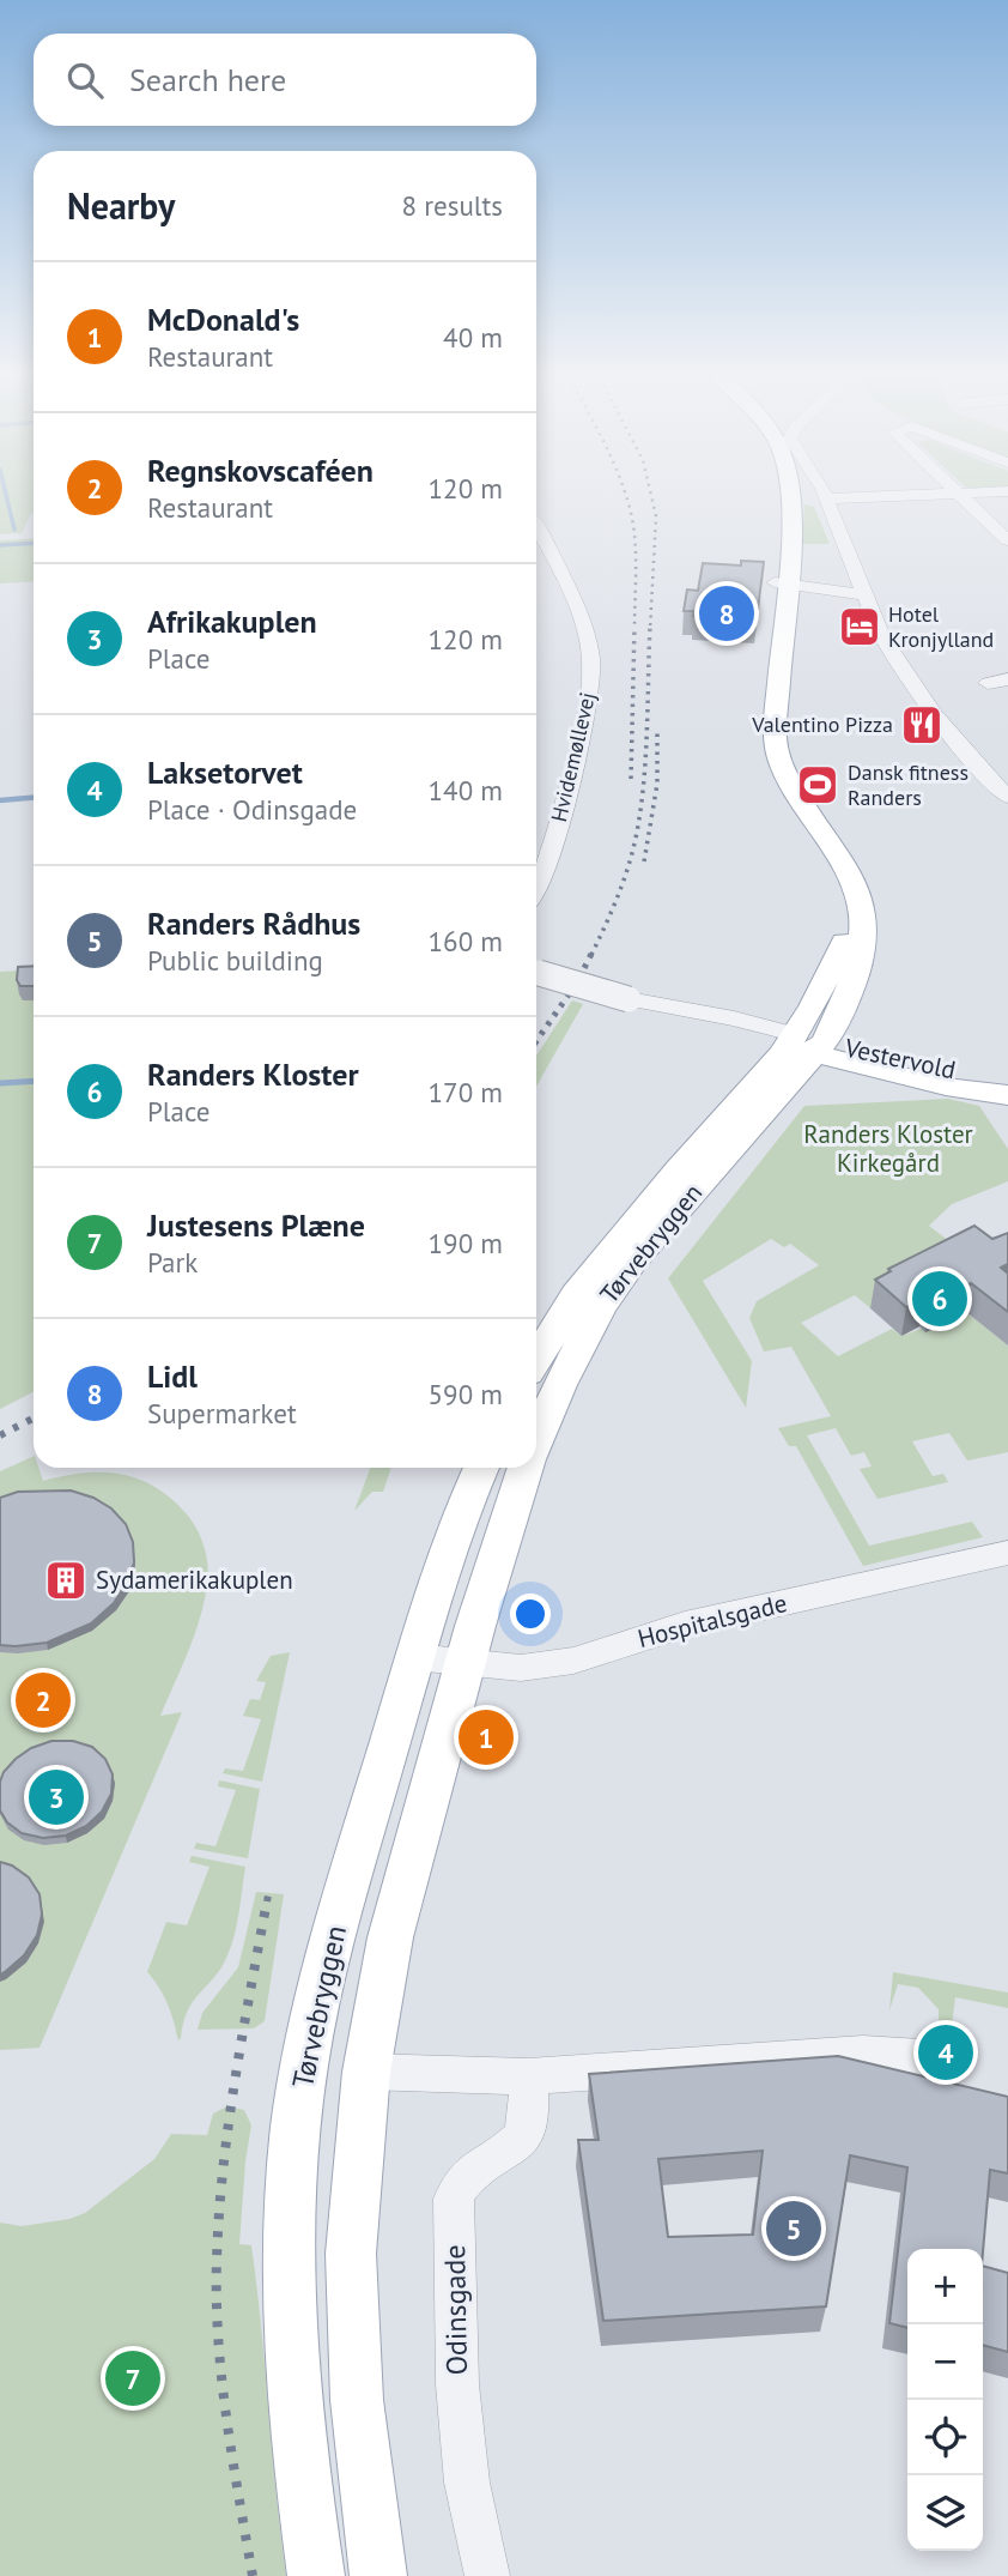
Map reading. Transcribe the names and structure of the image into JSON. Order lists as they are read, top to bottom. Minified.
{"streets":{"main road":["Vestervold","Tørvebryggen"],"street":["Hvidemøllevej","Hospitalsgade","Odinsgade"]},"crossings":[["Vestervold","Tørvebryggen"],["Tørvebryggen","Hospitalsgade"]],"parks":["Randers Kloster Kirkegård"],"places":{"hotel":["Hotel Kronjylland"],"restaurant":["Valentino Pizza"],"sports":["Dansk fitness Randers"],"building":["Sydamerikakuplen"]},"page":{"search":"Search here","heading":["Nearby","8 results"],"list":[{"mark":"1","name":"McDonald's","note":"Restaurant","value":"40 m"},{"mark":"2","name":"Regnskovscaféen","note":"Restaurant","value":"120 m"},{"mark":"3","name":"Afrikakuplen","note":"Place","value":"120 m"},{"mark":"4","name":"Laksetorvet","note":"Place · Odinsgade","value":"140 m"},{"mark":"5","name":"Randers Rådhus","note":"Public building","value":"160 m"},{"mark":"6","name":"Randers Kloster","note":"Place","value":"170 m"},{"mark":"7","name":"Justesens Plæne","note":"Park","value":"190 m"},{"mark":"8","name":"Lidl","note":"Supermarket","value":"590 m"}],"pins":["8","6","2","1","3","4","5","7"],"map_buttons":["+","−"]}}
